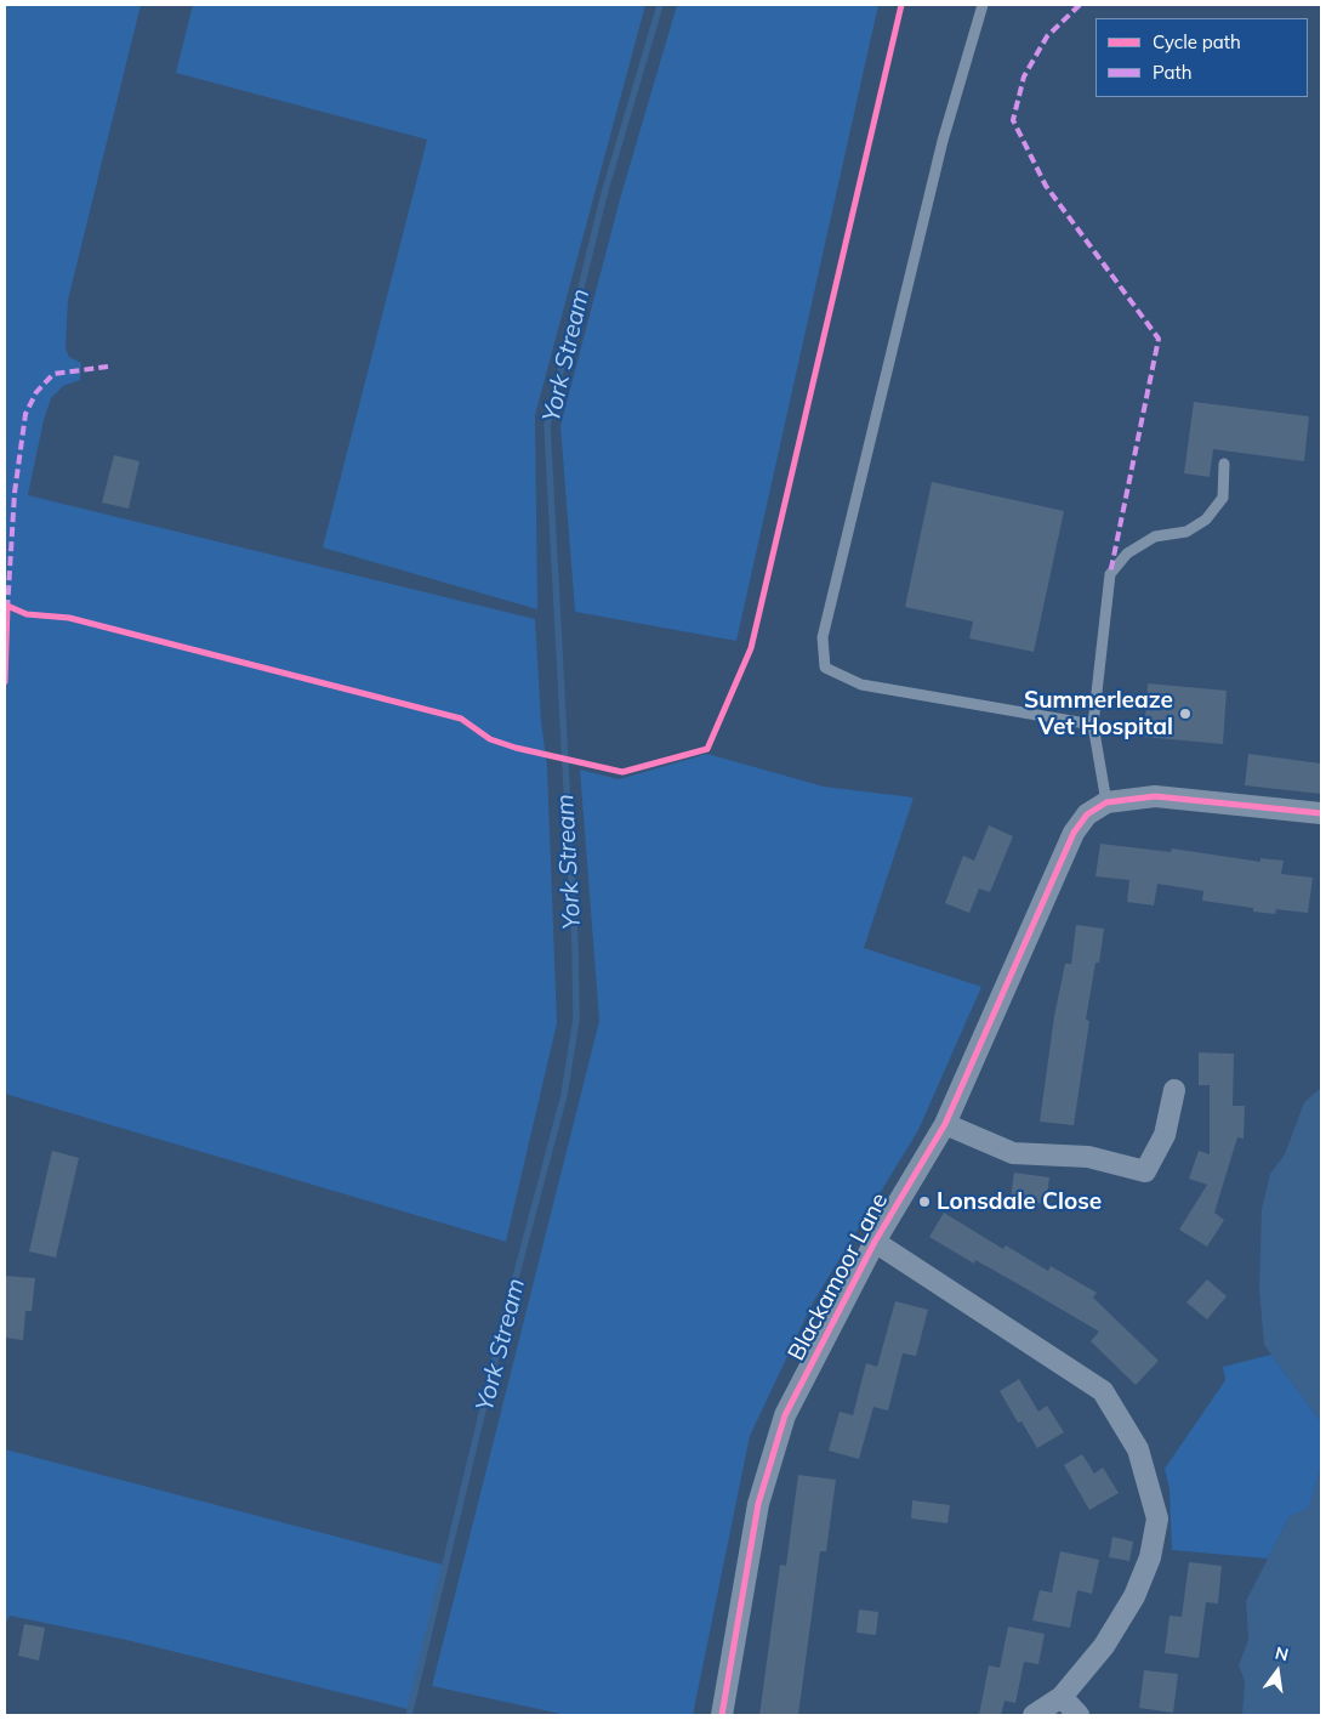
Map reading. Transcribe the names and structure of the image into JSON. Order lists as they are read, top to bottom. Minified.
{"streets":{"street":["Blackamoor Lane"]},"water":["York Stream"],"places":["Summerleaze Vet Hospital","Lonsdale Close"],"legend":["Cycle path","Path"],"north":"top"}
